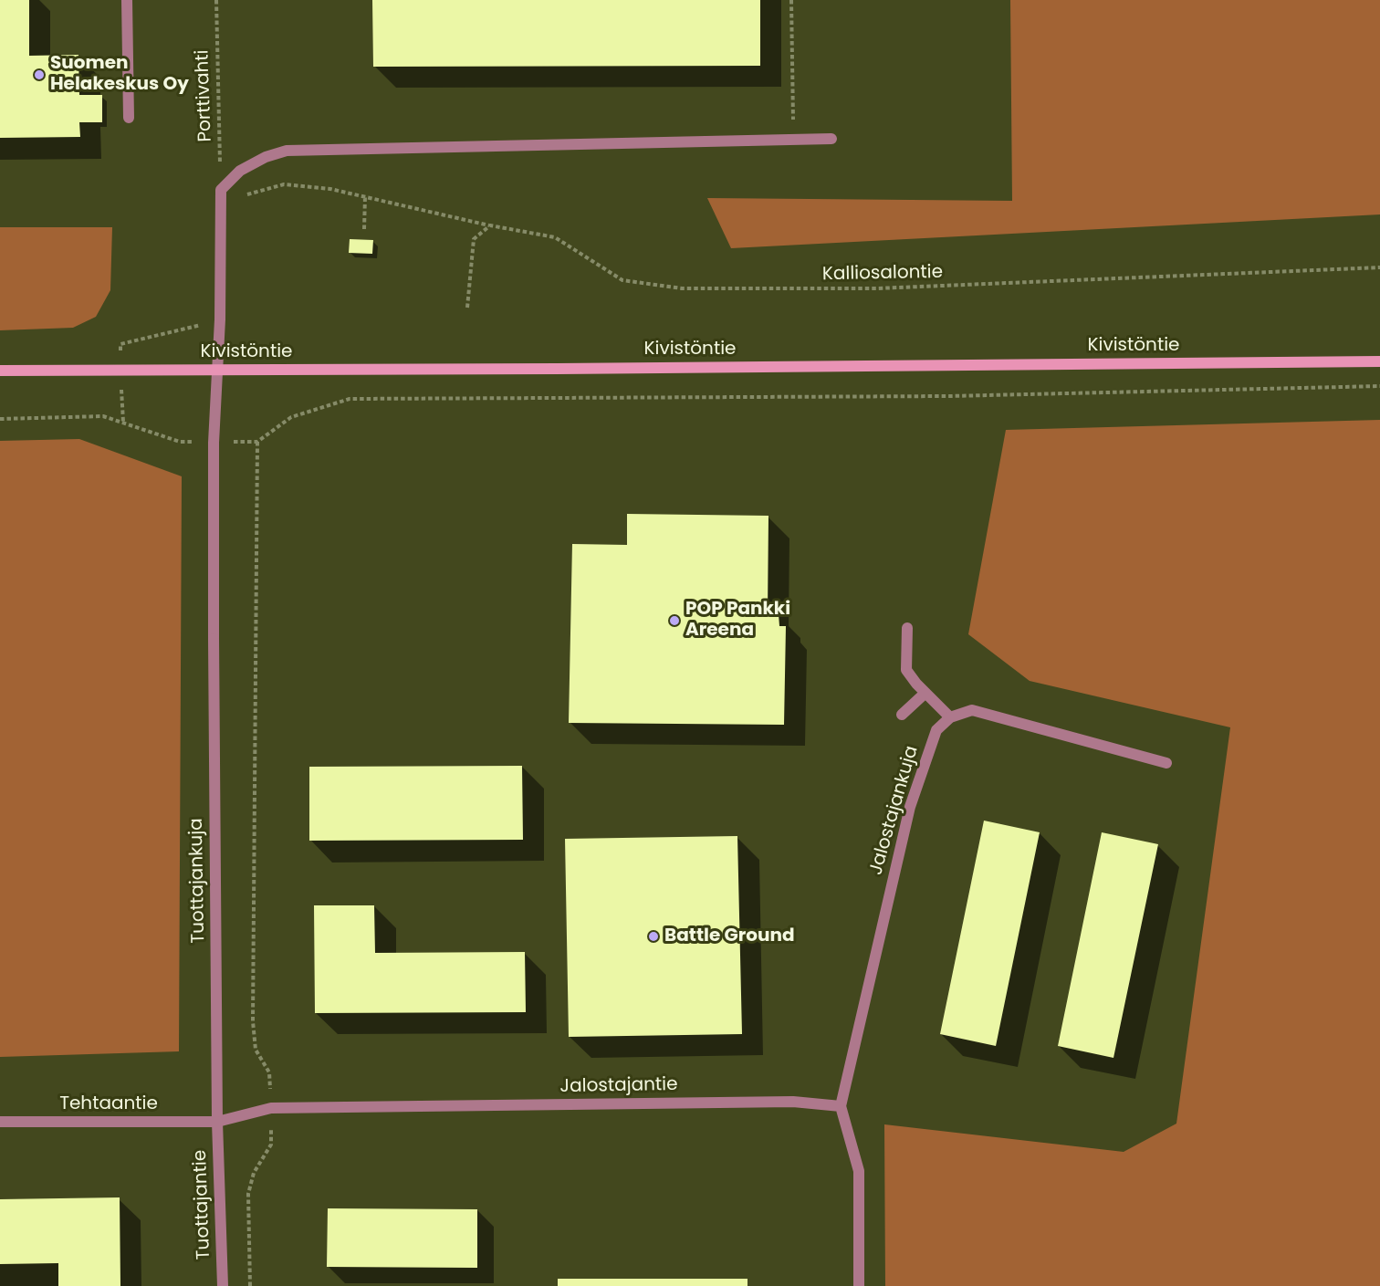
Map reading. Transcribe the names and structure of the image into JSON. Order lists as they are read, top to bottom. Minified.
{"streets":{"main road":["Kivistöntie"],"street":["Jalostajankuja","Tuottajankuja","Jalostajantie","Tehtaantie","Tuottajantie"],"path":["Porttivahti","Kalliosalontie"]},"crossings":[["Porttivahti","Tuottajankuja"],["Kalliosalontie","Tuottajankuja"],["Kivistöntie","Tuottajankuja"],["Jalostajankuja","Jalostajantie"],["Tuottajankuja","Jalostajantie"],["Tuottajankuja","Tehtaantie"],["Tuottajankuja","Tuottajantie"],["Jalostajantie","Tehtaantie"],["Jalostajantie","Tuottajantie"],["Tehtaantie","Tuottajantie"]],"places":["Suomen Helakeskus Oy","POP Pankki Areena","Battle Ground"]}
